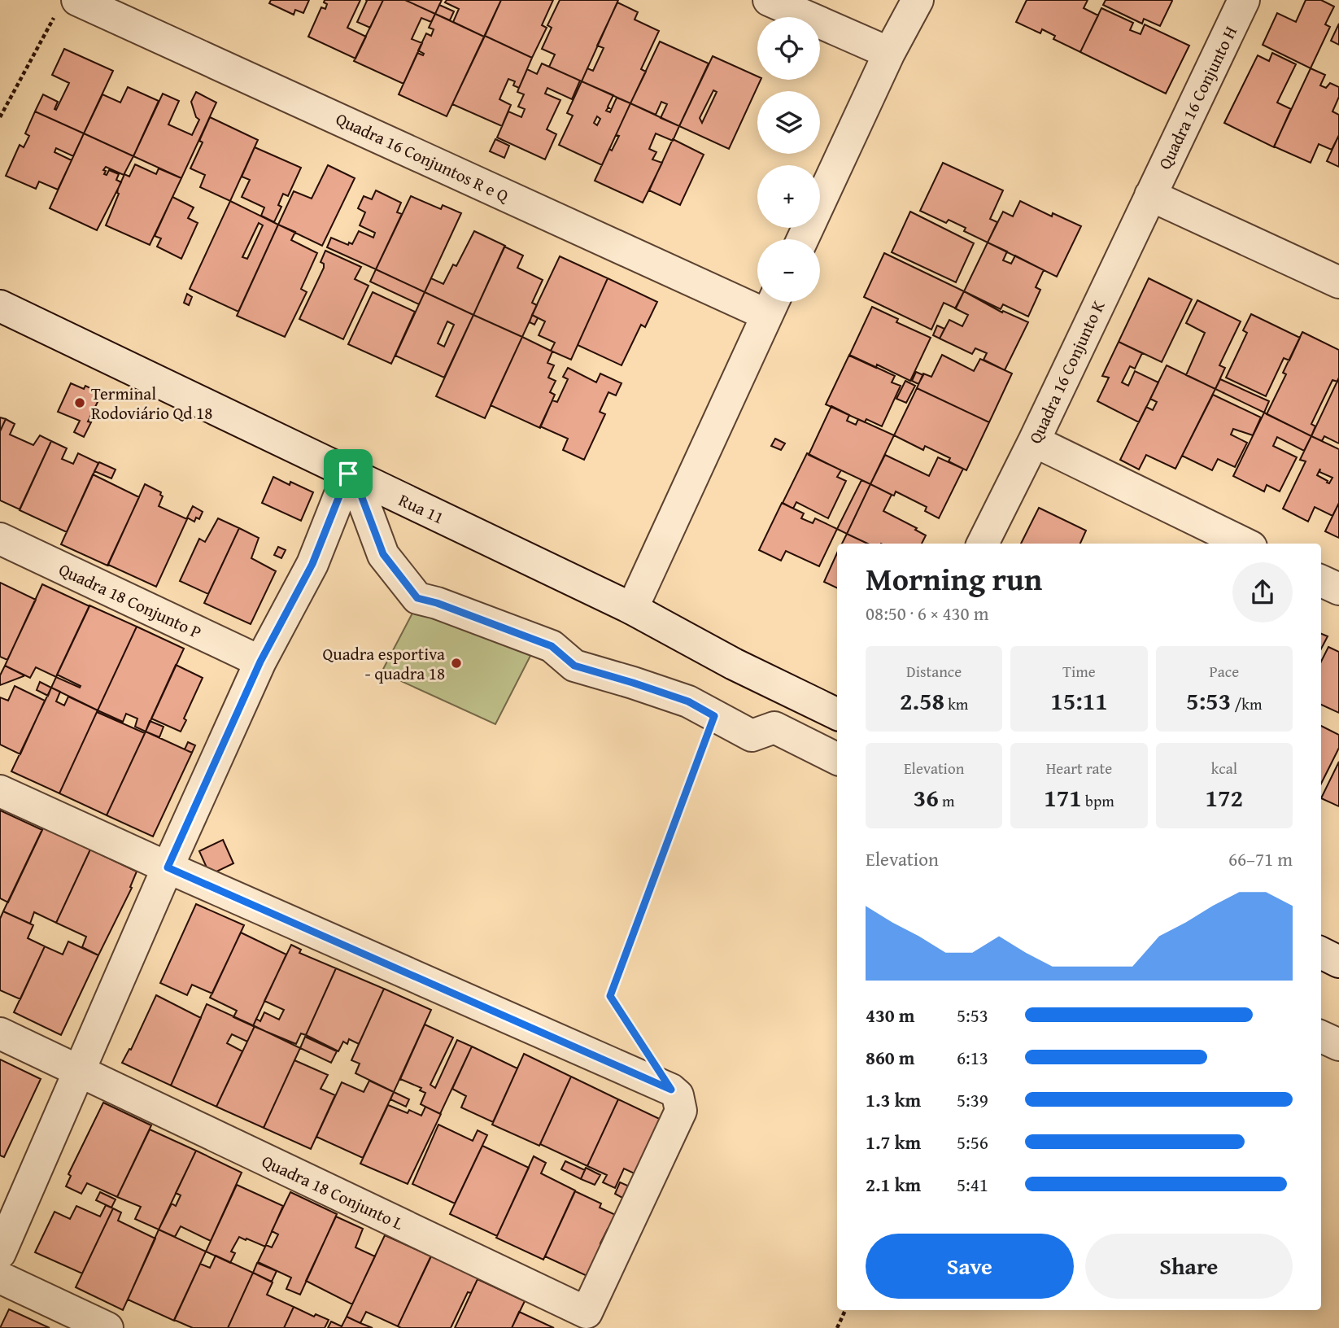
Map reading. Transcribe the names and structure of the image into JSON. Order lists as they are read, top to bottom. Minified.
{"streets":{"street":["Quadra 16 Conjunto H","Quadra 16 Conjuntos R e Q","Quadra 16 Conjunto K","Rua 11","Quadra 18 Conjunto P","Quadra 18 Conjunto L"]},"crossings":[["Quadra 16 Conjunto H","Quadra 16 Conjunto K"]],"places":["Terminal Rodoviário Qd 18","Quadra esportiva - quadra 18"],"page":{"map_buttons":["+","−"],"heading":["Morning run","08:50 · 6 × 430 m"],"stats":[["Distance","2.58 km"],["Time","15:11"],["Pace","5:53 /km"],["Elevation","36 m"],["Heart rate","171 bpm"],["kcal","172"]],"chart":["Elevation","66–71 m"],"list":[{"name":"430 m","note":"5:53"},{"name":"860 m","note":"6:13"},{"name":"1.3 km","note":"5:39"},{"name":"1.7 km","note":"5:56"},{"name":"2.1 km","note":"5:41"}],"buttons":["Save","Share"]}}
